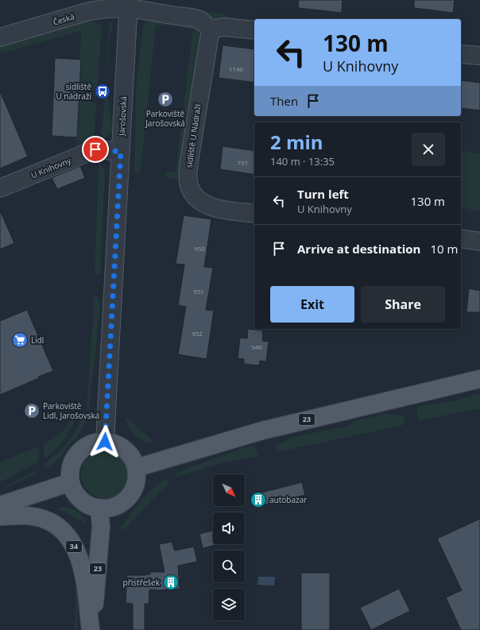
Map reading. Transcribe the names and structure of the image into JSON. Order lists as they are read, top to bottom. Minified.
{"streets":{"main road":["23","34"],"street":["Česká","Jarošovská","sídliště U Nádraží","U Knihovny"]},"crossings":[["Česká","Jarošovská"],["Jarošovská","U Knihovny"],["Jarošovská","23"],["23","34"]],"places":{"bus stop":["sídliště U nádraží"],"parking":["Parkoviště Jarošovská","Parkoviště Lidl, Jarošovská"],"supermarket":["Lidl"],"building":["autobazar","přístřešek"]},"house_numbers":["1140","797","950","951","952","946"],"north":"bottom right","page":{"turn":["130 m","U Knihovny"],"then":"Then","heading":["2 min","140 m · 13:35"],"list":[{"name":"Turn left","note":"U Knihovny","value":"130 m"},{"name":"Arrive at destination","value":"10 m"}],"buttons":["Exit","Share"]}}
